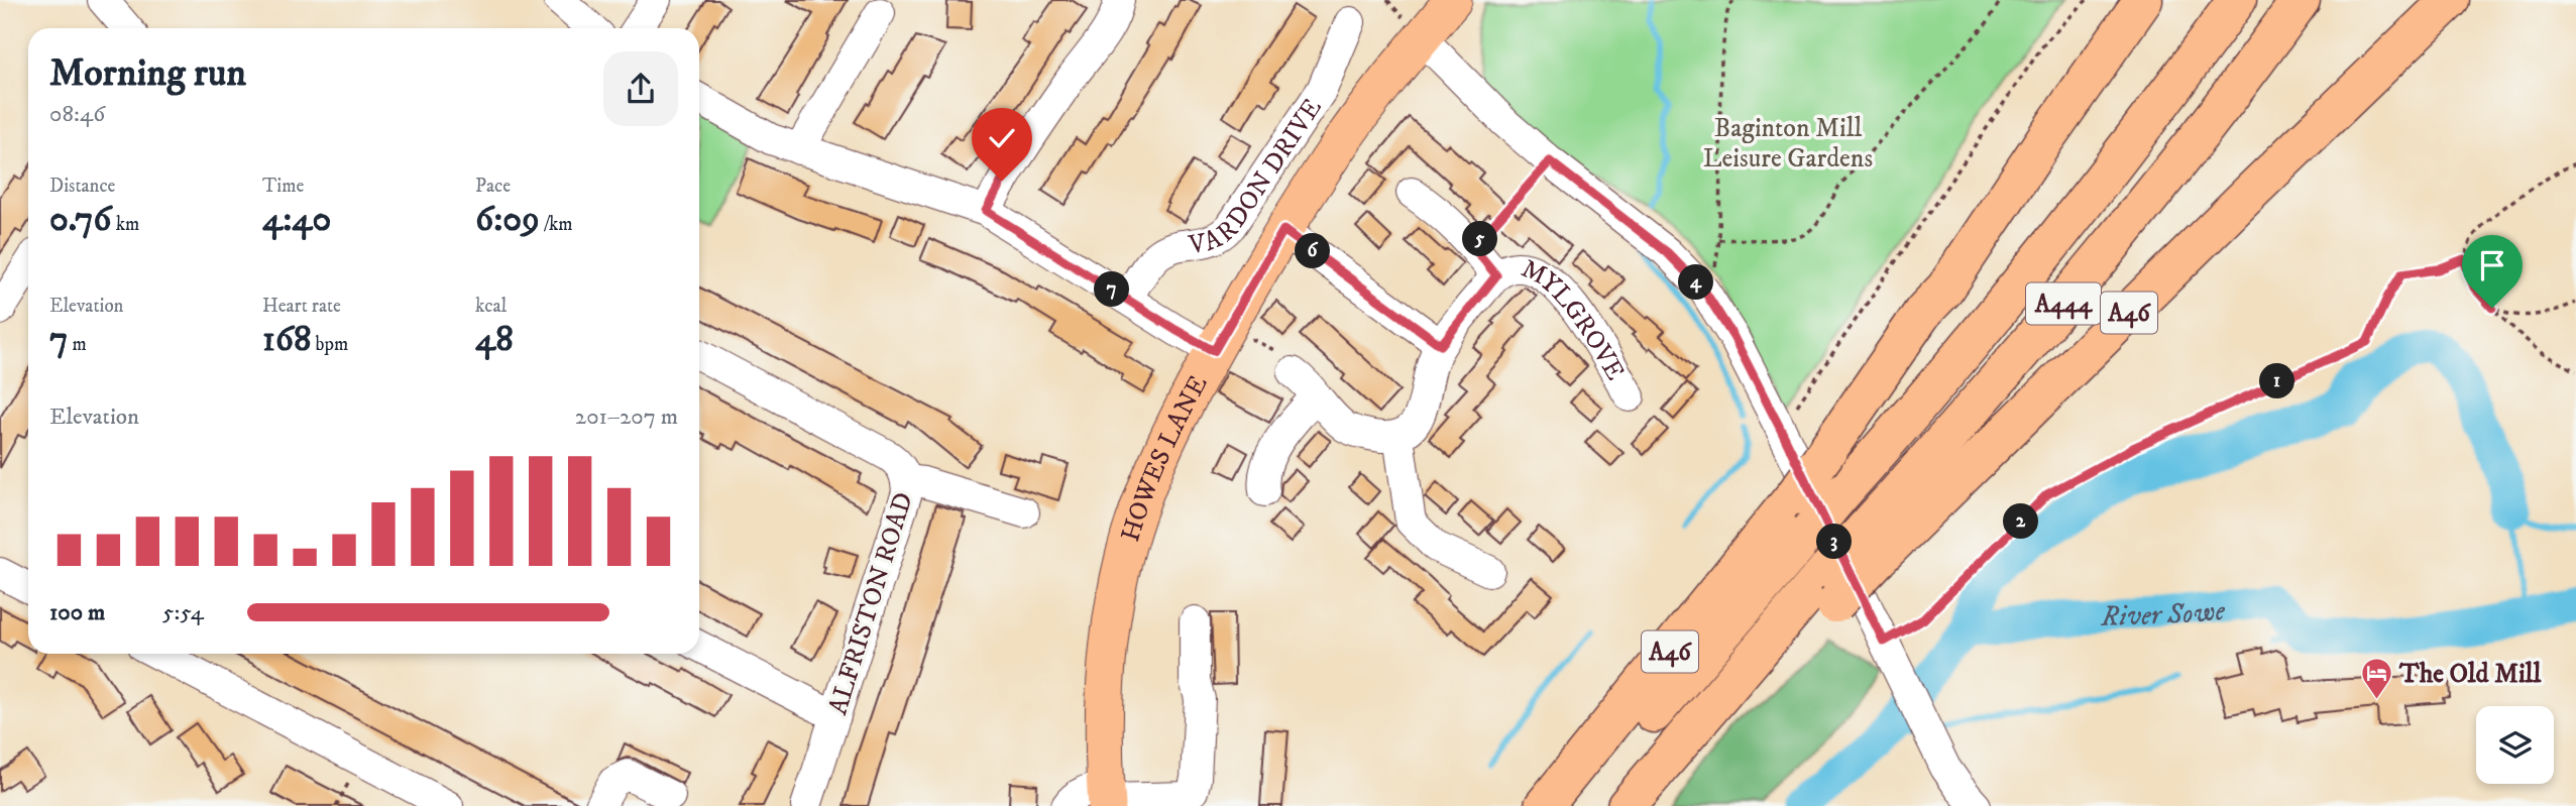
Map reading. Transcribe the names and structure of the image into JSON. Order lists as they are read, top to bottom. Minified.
{"streets":{"highway":["A444","A46"],"main road":["HOWES LANE"],"street":["VARDON DRIVE","MYLGROVE","ALFRISTON ROAD"]},"crossings":[["A444","A46"]],"water":["River Sowe"],"parks":["Baginton Mill Leisure Gardens"],"places":{"hotel":["The Old Mill"]},"page":{"heading":["Morning run","08:46"],"stats":[["Distance","0.76 km"],["Time","4:40"],["Pace","6:09 /km"],["Elevation","7 m"],["Heart rate","168 bpm"],["kcal","48"]],"pins":["5","6","4","7","1","2","3"],"chart":["Elevation","201–207 m"],"list":[{"name":"100 m","note":"5:54"}]}}
